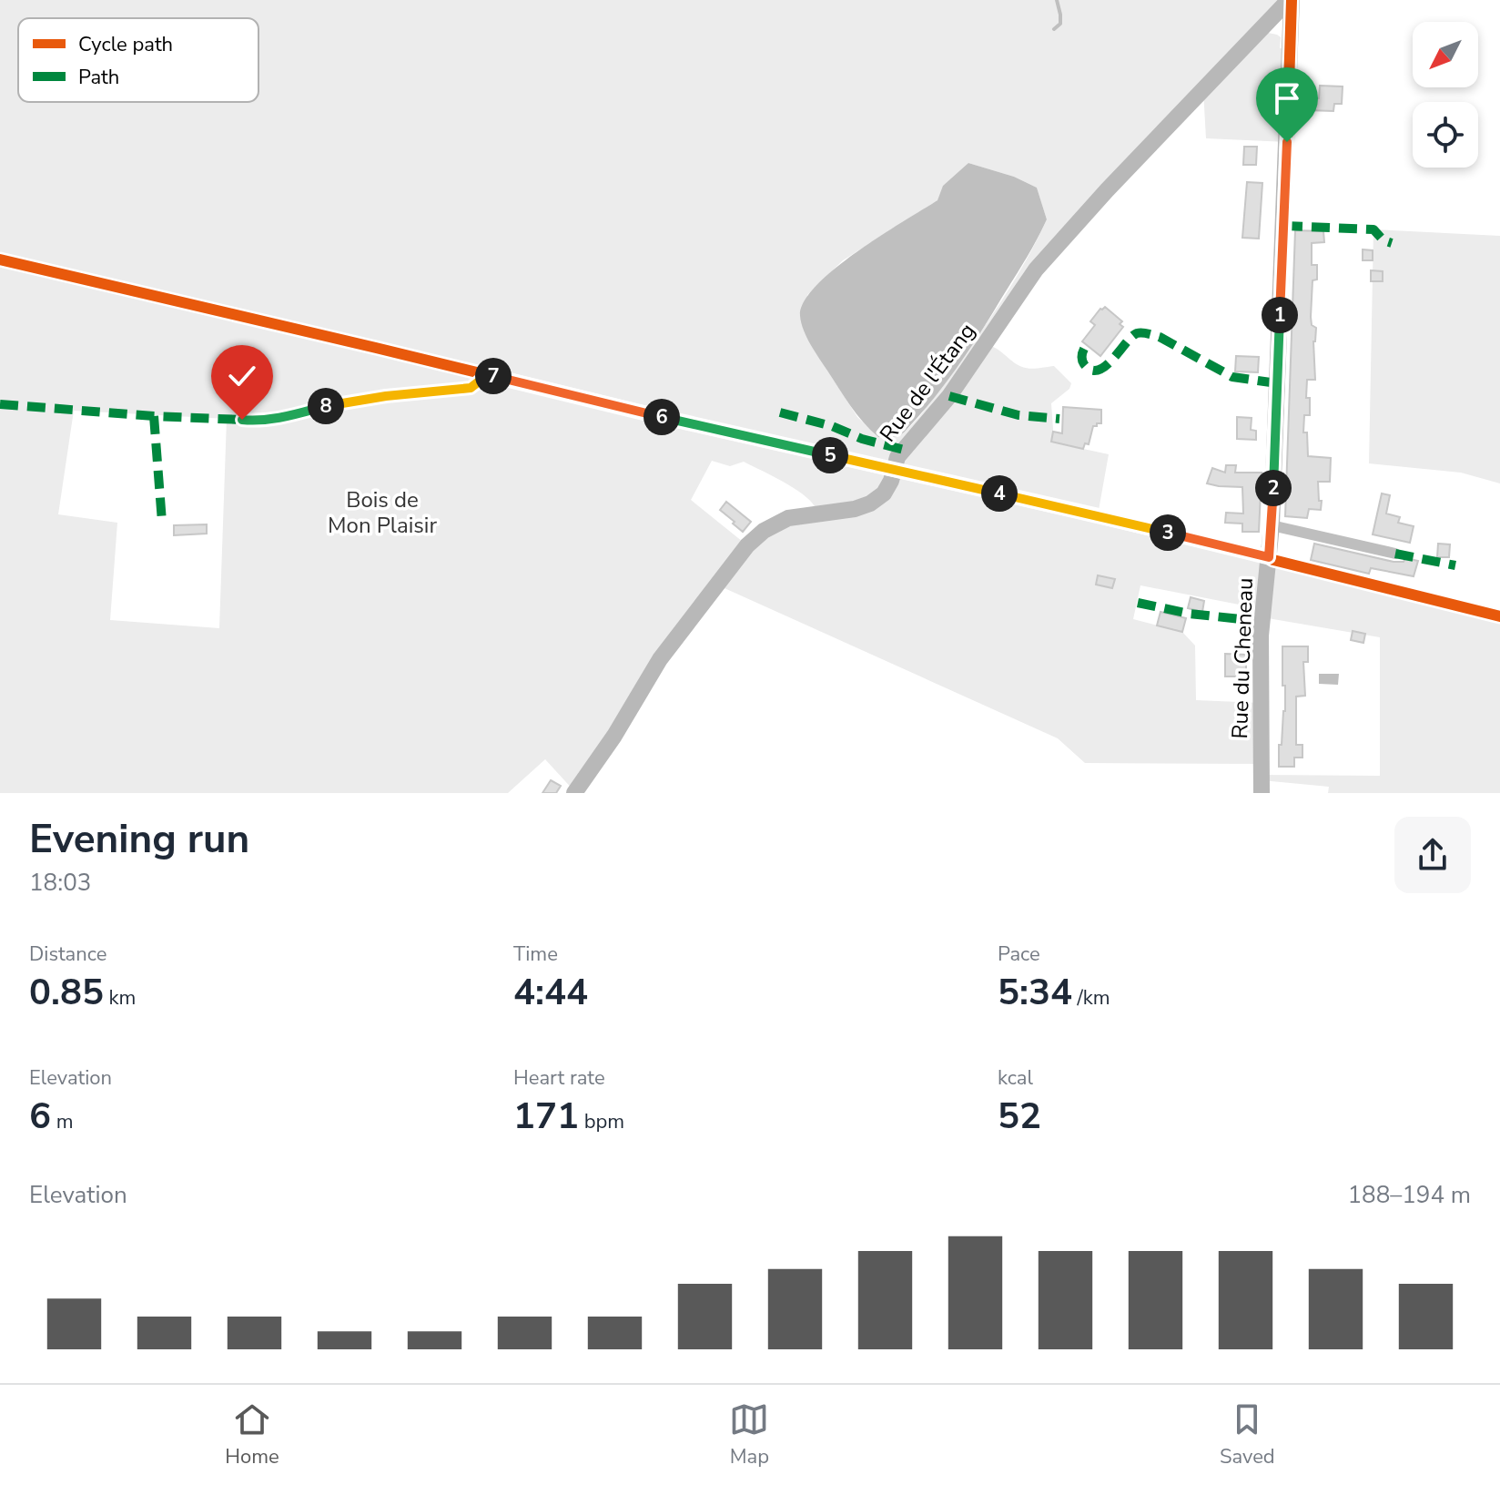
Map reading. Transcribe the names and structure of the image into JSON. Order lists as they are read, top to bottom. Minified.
{"streets":{"street":["Rue de l'Étang","Rue du Cheneau"]},"crossings":[["Rue de l'Étang","Rue du Cheneau"]],"parks":["Bois de Mon Plaisir"],"legend":["Cycle path","Path"],"north":"bottom left","page":{"pins":["1","7","8","6","5","2","4","3"],"heading":["Evening run","18:03"],"stats":[["Distance","0.85 km"],["Time","4:44"],["Pace","5:34 /km"],["Elevation","6 m"],["Heart rate","171 bpm"],["kcal","52"]],"chart":["Elevation","188–194 m"],"tabs":["Home","Map","Saved"]}}
